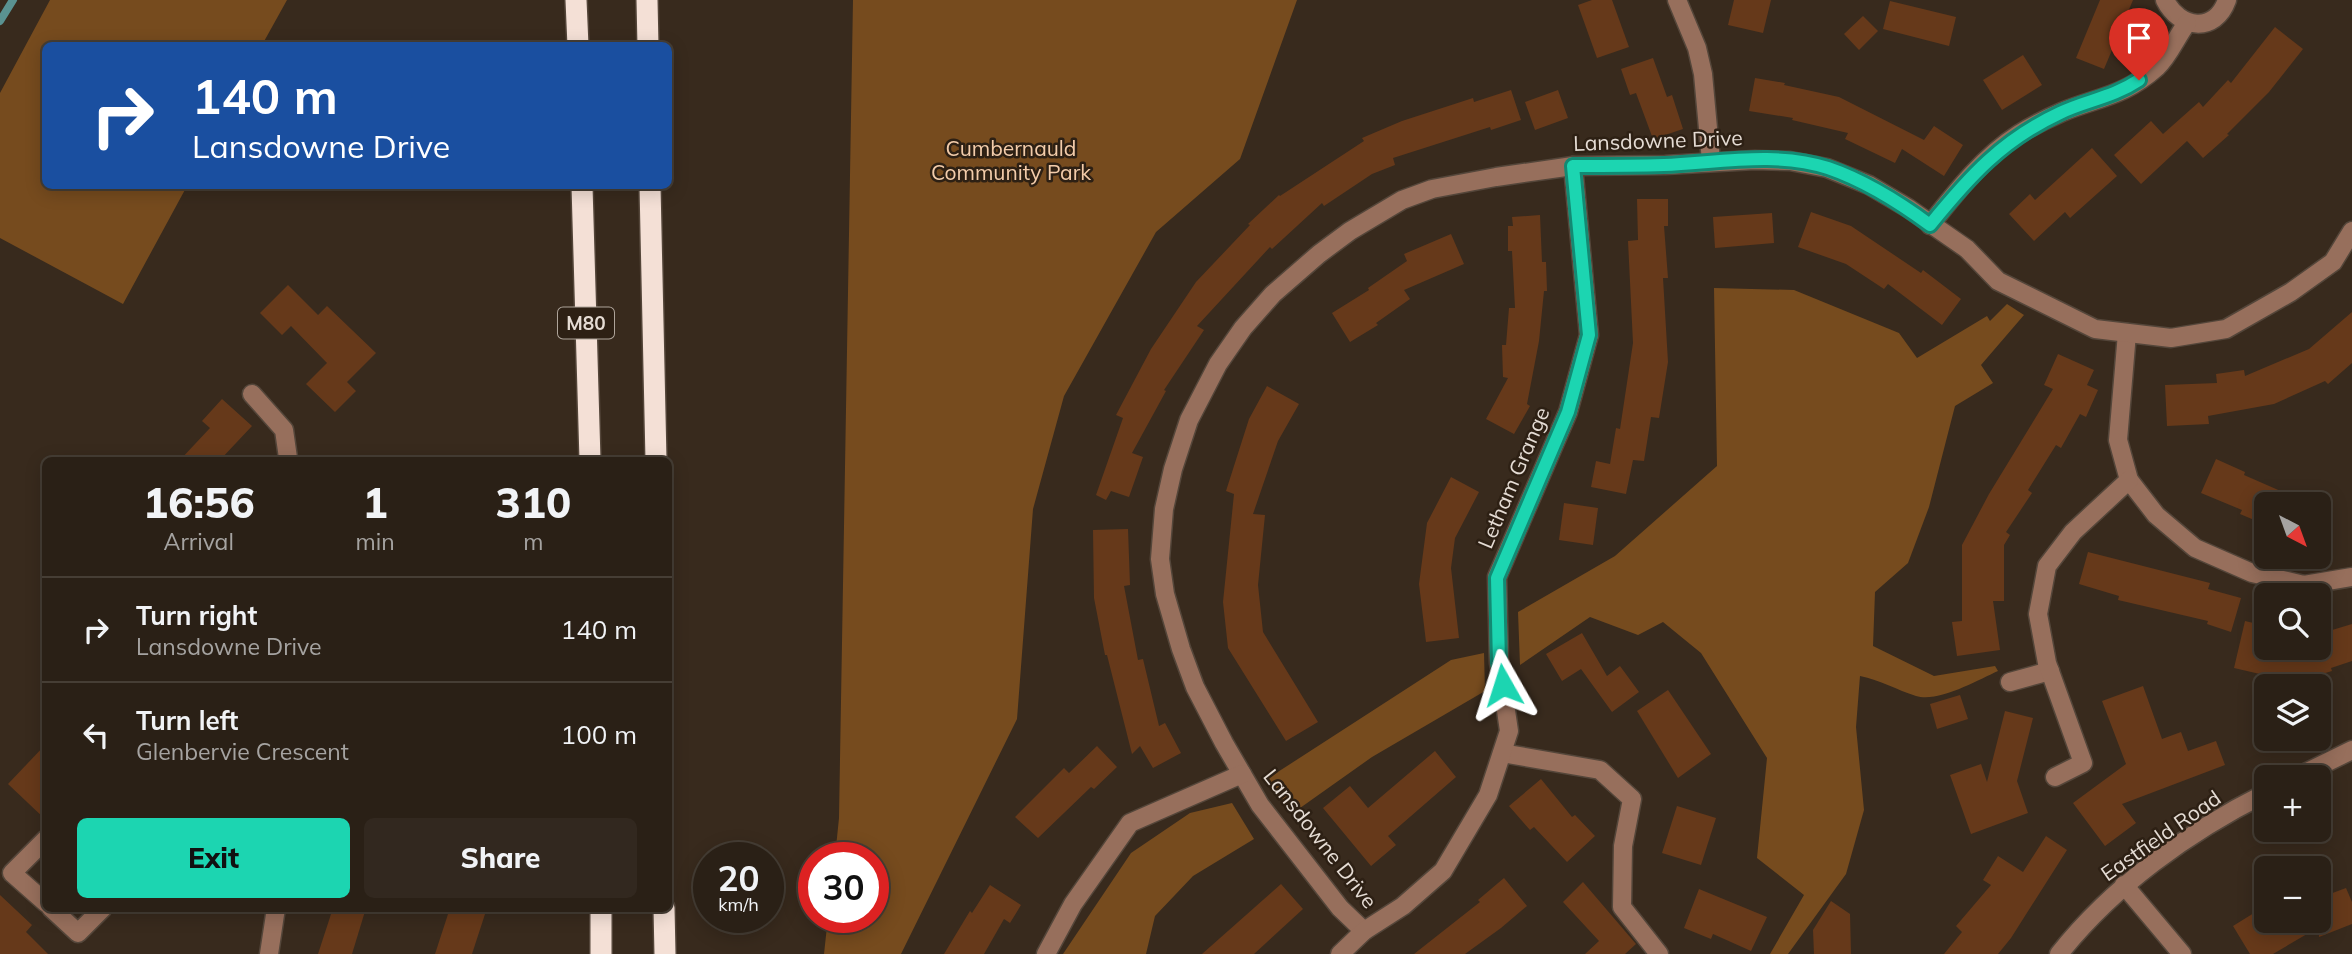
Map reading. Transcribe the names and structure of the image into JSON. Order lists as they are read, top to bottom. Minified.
{"streets":{"highway":["M80"],"street":["Lansdowne Drive","Letham Grange","Eastfield Road"]},"crossings":[["Lansdowne Drive","Letham Grange"]],"parks":["Cumbernauld Community Park"],"north":"bottom right","page":{"turn":["140 m","Lansdowne Drive"],"eta":["16:56","Arrival","1","min","310","m"],"map_buttons":["+","−"],"list":[{"name":"Turn right","note":"Lansdowne Drive","value":"140 m"},{"name":"Turn left","note":"Glenbervie Crescent","value":"100 m"}],"buttons":["Exit","Share"],"speed":"20 km/h","limit":"30"}}
